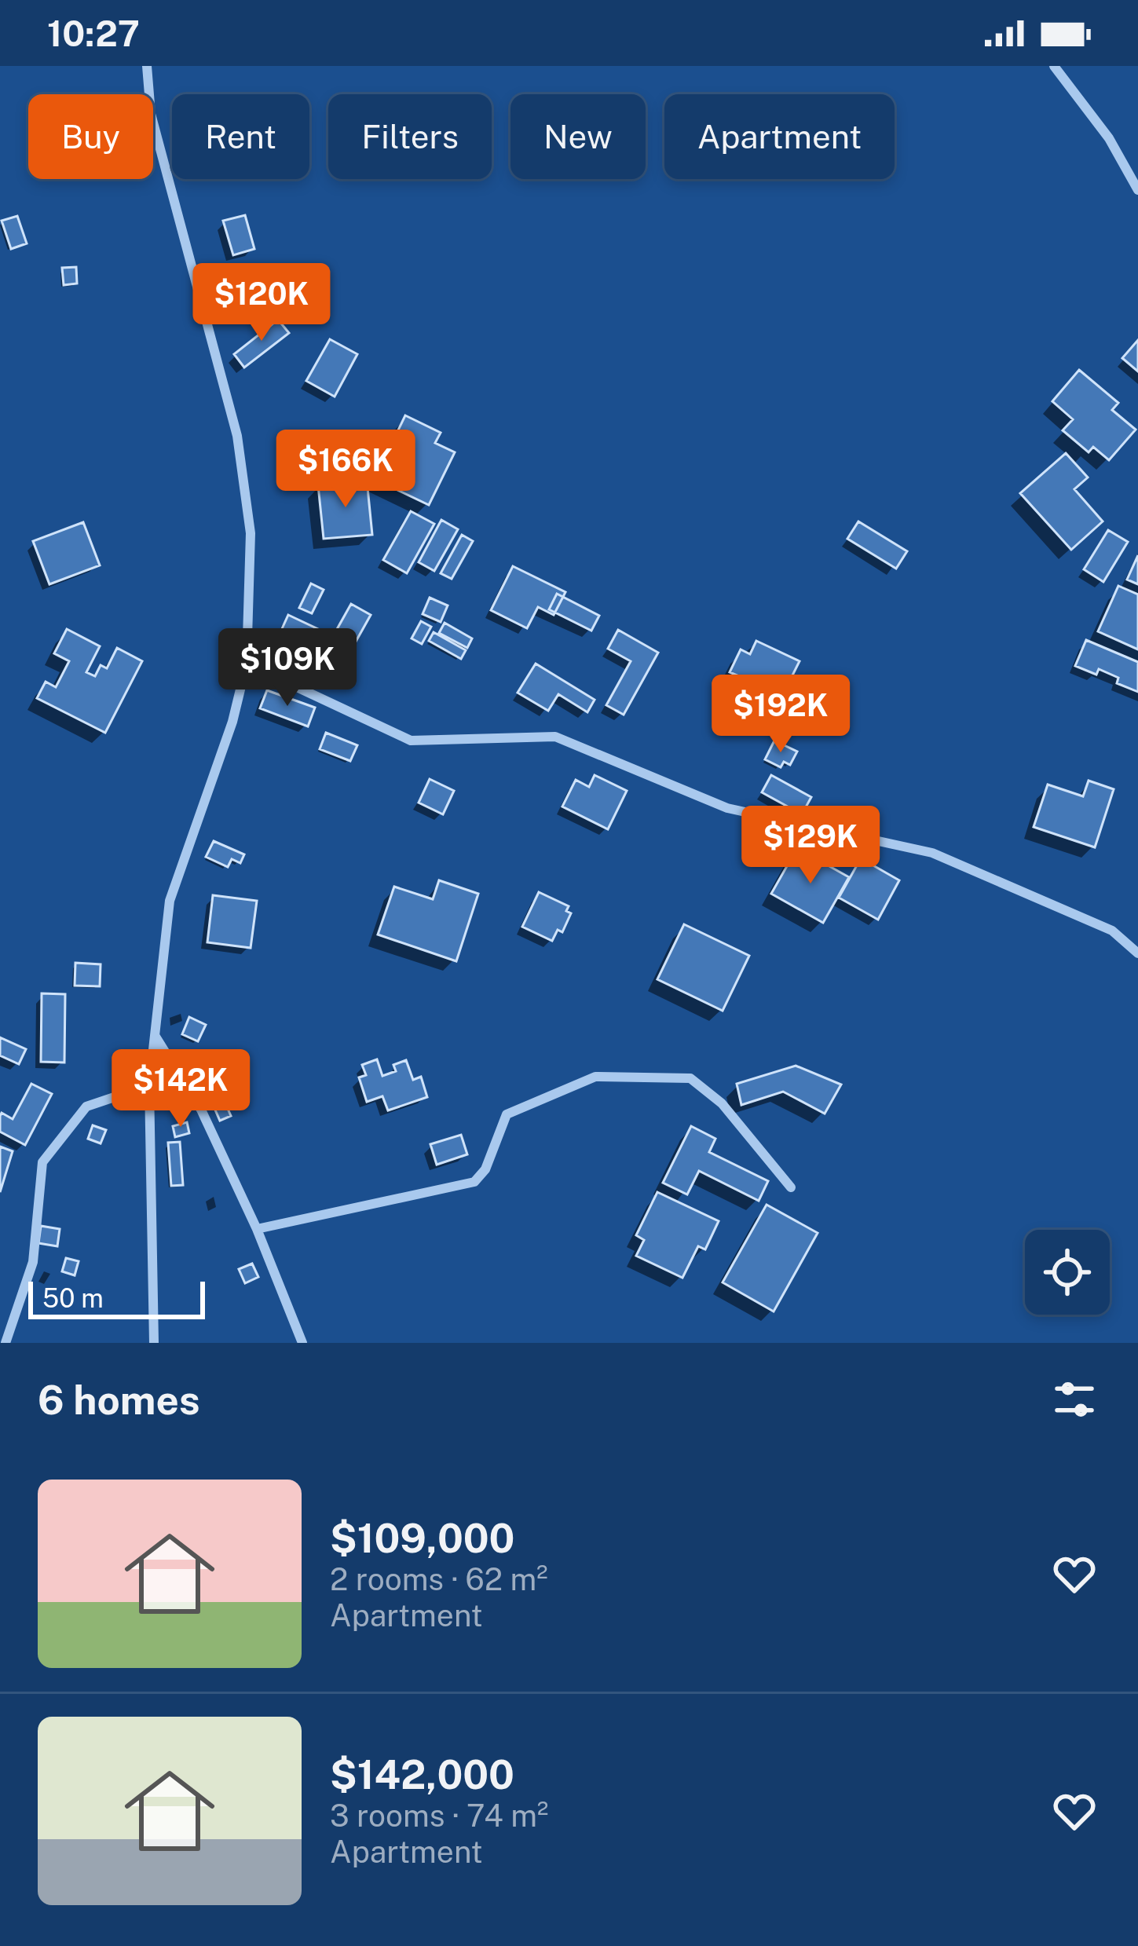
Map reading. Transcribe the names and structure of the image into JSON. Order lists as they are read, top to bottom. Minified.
{"scale_bar":"50 m","page":{"status":"10:27","chip":["Buy","Rent","Filters","New","Apartment"],"price":["$120K","$166K","$109K","$192K","$129K","$142K"],"scale":"50 m","heading":"6 homes","list":[{"name":"$109,000","note":"2 rooms · 62 m² · Apartment"},{"name":"$142,000","note":"3 rooms · 74 m² · Apartment"}]}}
